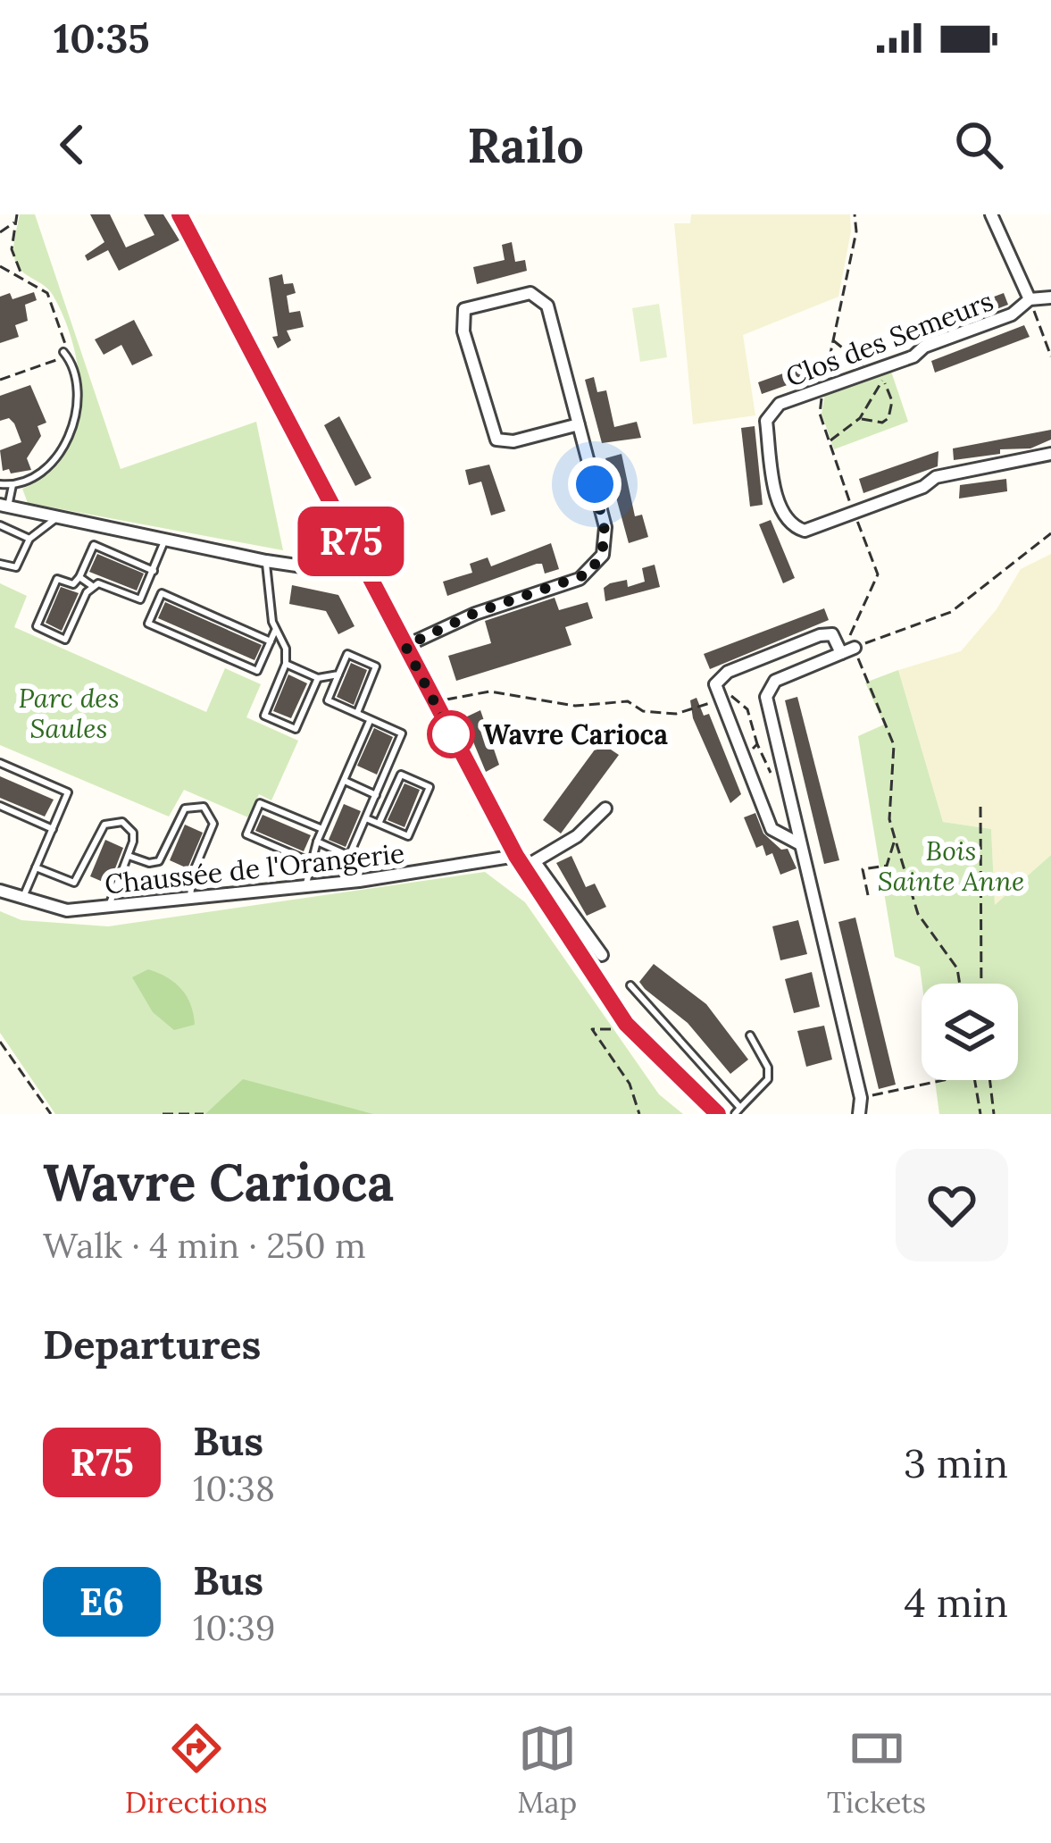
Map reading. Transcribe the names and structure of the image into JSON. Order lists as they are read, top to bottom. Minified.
{"streets":{"street":["Clos des Semeurs","Chaussée de l'Orangerie"]},"parks":["Parc des Saules","Bois Sainte Anne"],"places":["Wavre Carioca"],"lines":["bus line R75"],"page":{"status":"10:35","header":"Railo","on_map":"R75","heading":[["Wavre Carioca","Walk · 4 min · 250 m"],"Departures"],"list":[{"mark":"R75","name":"Bus","note":"10:38","value":"3 min"},{"mark":"E6","name":"Bus","note":"10:39","value":"4 min"}],"tabs":["Directions","Map","Tickets"]}}
